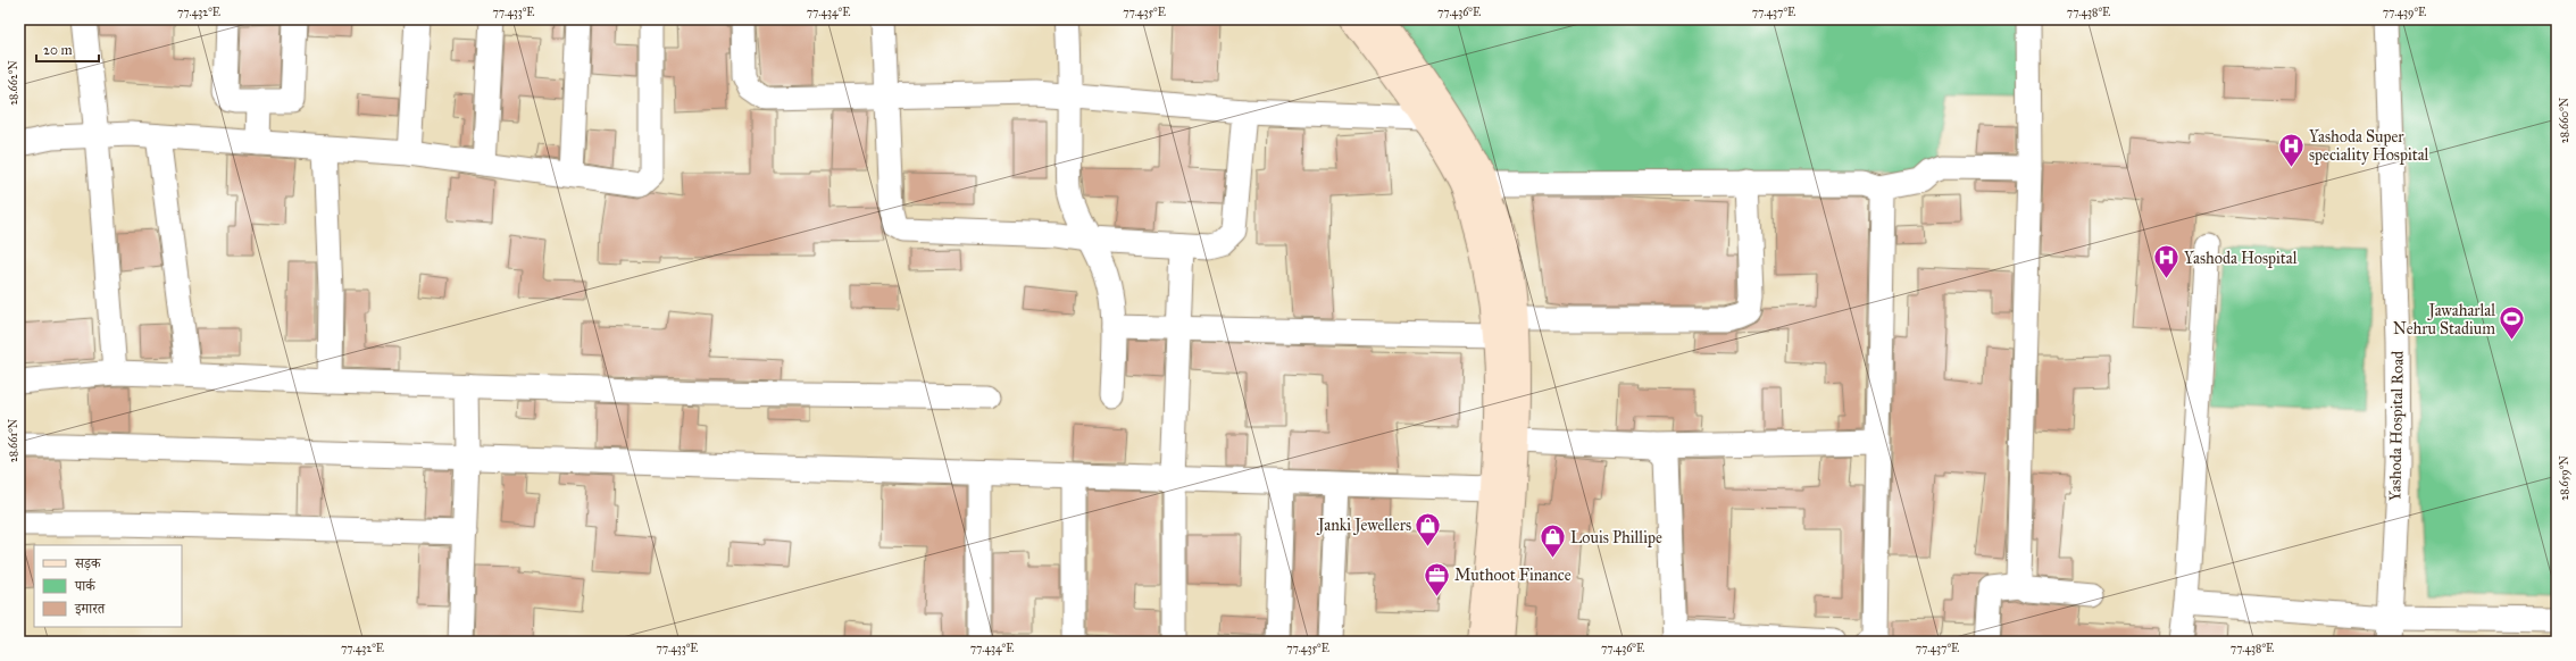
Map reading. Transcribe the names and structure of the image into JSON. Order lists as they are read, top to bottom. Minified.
{"streets":{"street":["Yashoda Hospital Road"]},"places":{"hospital":["Yashoda Super speciality Hospital","Yashoda Hospital"],"sports":["Jawaharlal Nehru Stadium"],"shop":["Janki Jewellers","Louis Phillipe"],"office":["Muthoot Finance"]},"legend":["सड़क","पार्क","इमारत"],"scale_bar":"20 m","coordinates":["77.432°E","77.433°E","77.434°E","77.435°E","77.436°E","77.437°E","77.438°E","77.439°E","28.662°N","28.660°N","28.661°N","28.659°N"]}
